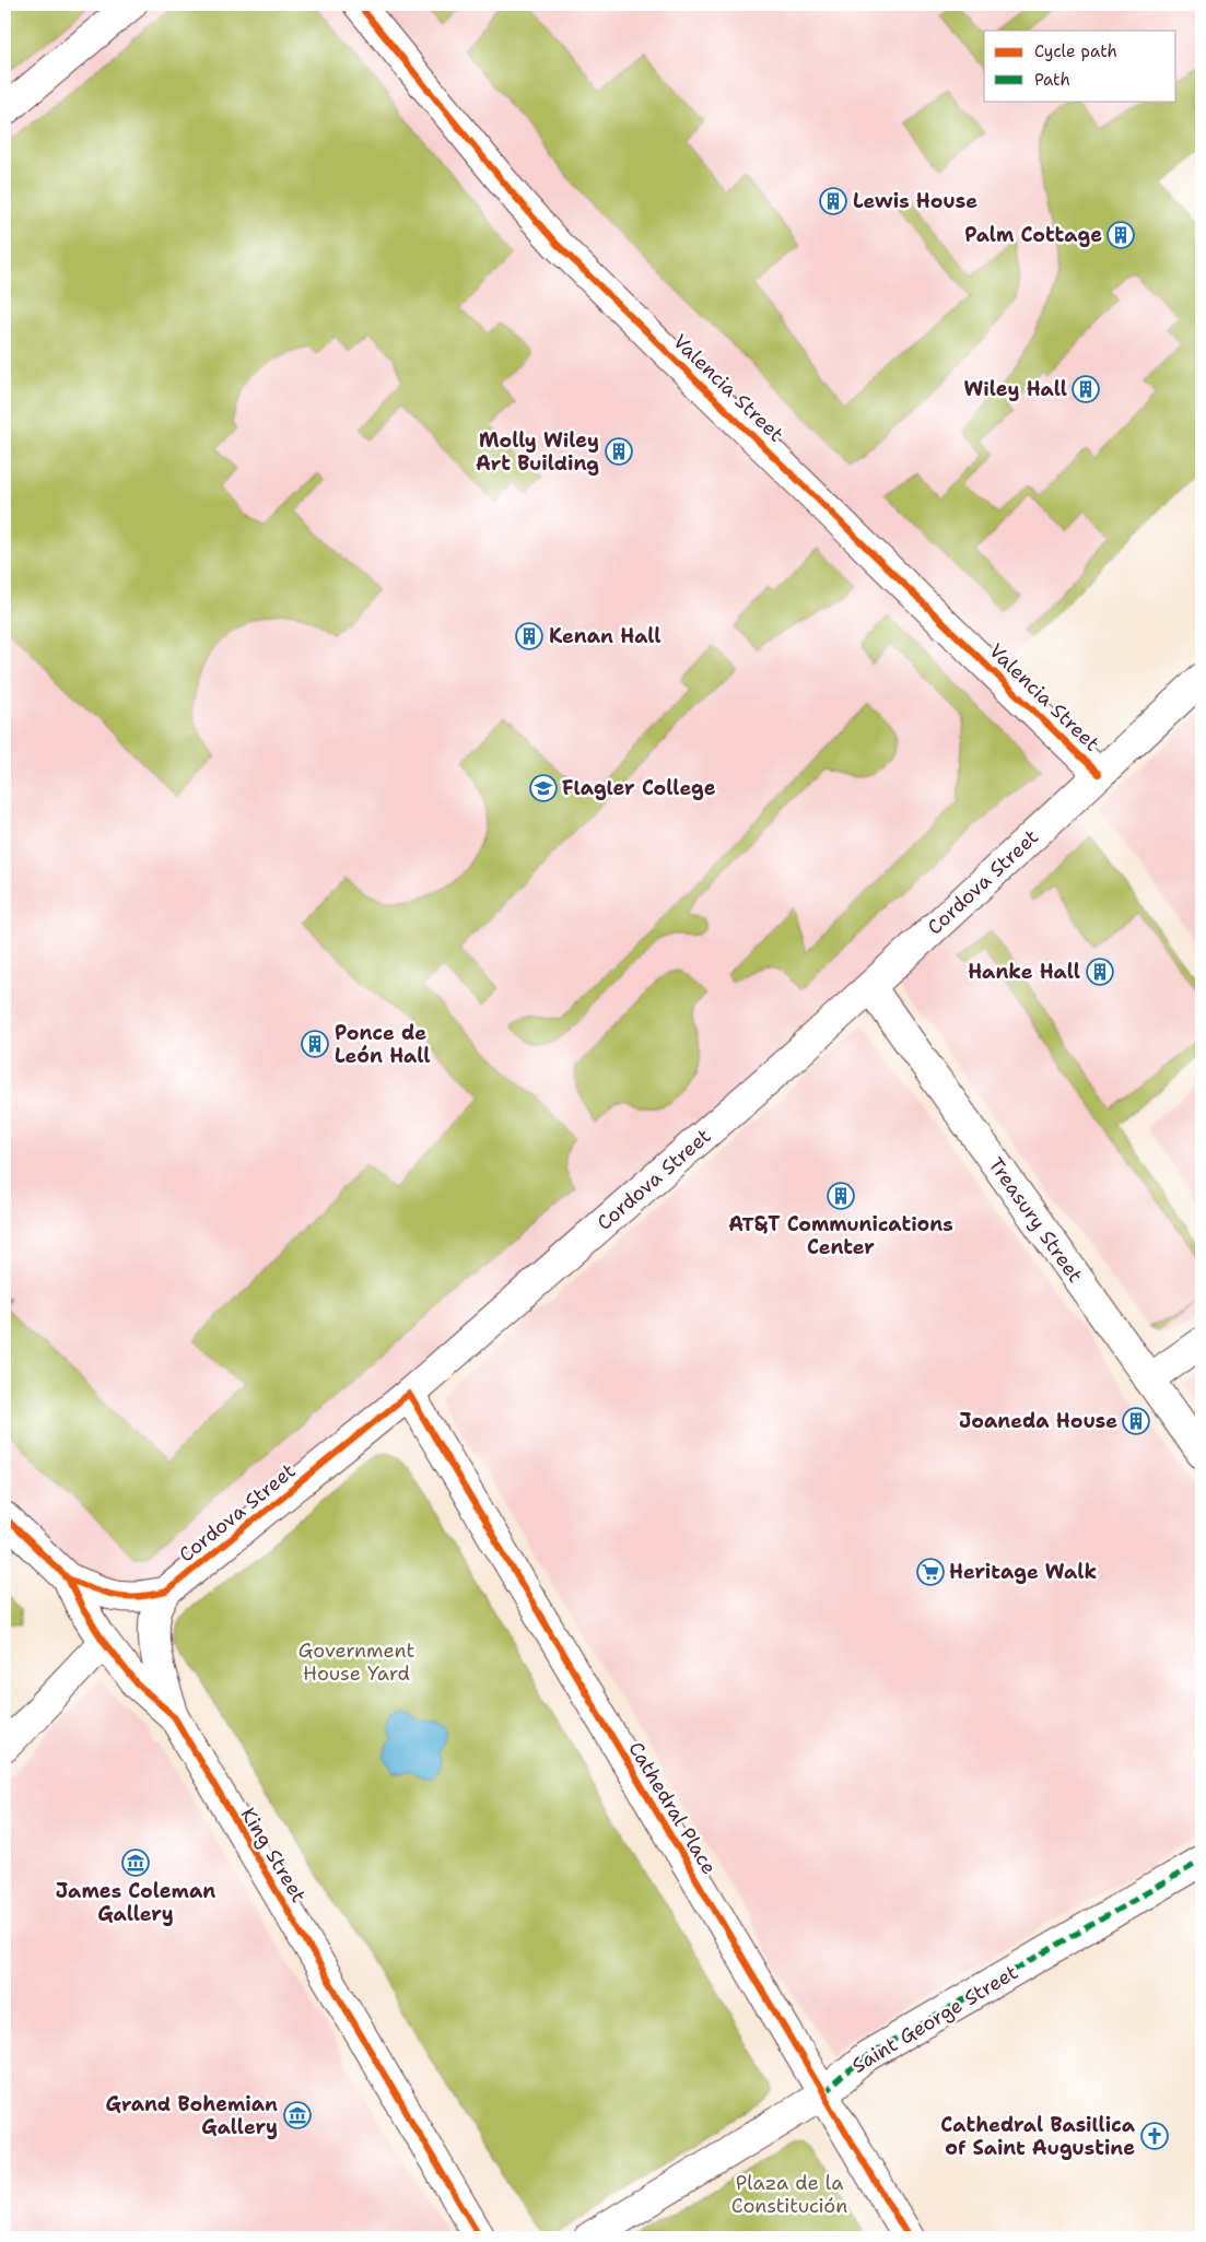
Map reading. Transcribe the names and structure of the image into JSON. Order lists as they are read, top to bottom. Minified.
{"streets":{"street":["Valencia Street","Cordova Street","Treasury Street","Cathedral Place","King Street","Saint George Street"]},"crossings":[["Valencia Street","Cordova Street"],["Cordova Street","Treasury Street"],["Cordova Street","Cathedral Place"],["Cordova Street","King Street"],["Cathedral Place","Saint George Street"]],"parks":["Government House Yard","Plaza de la Constitución"],"places":{"building":["Lewis House","Palm Cottage","Wiley Hall","Molly Wiley Art Building","Kenan Hall","Hanke Hall","Ponce de León Hall","AT&T Communications Center","Joaneda House"],"school or university":["Flagler College"],"supermarket":["Heritage Walk"],"museum":["James Coleman Gallery","Grand Bohemian Gallery"],"church":["Cathedral Basillica of Saint Augustine"]},"legend":["Cycle path","Path"]}
